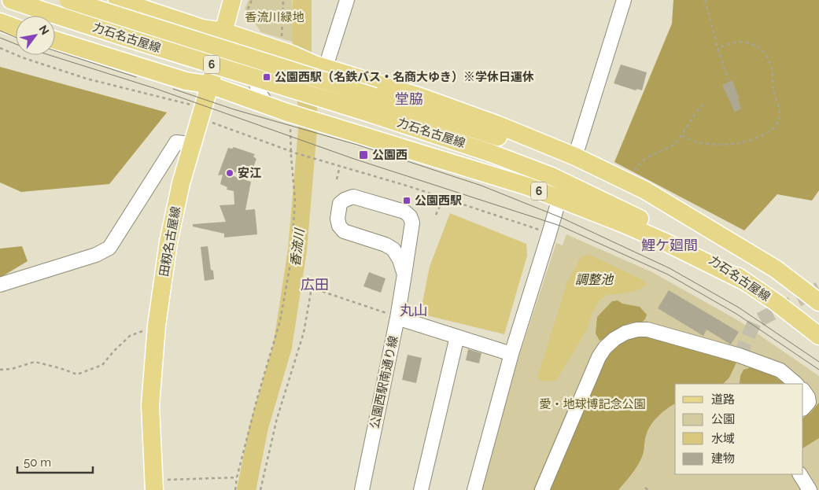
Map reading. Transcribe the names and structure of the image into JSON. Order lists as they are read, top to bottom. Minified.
{"streets":{"main road":["力石名古屋線","6","田籾名古屋線"],"street":["公園西駅南通り線"]},"crossings":[["力石名古屋線","6"],["6","田籾名古屋線"]],"districts":["堂脇","鯉ケ廻間","広田","丸山"],"water":["香流川","調整池"],"parks":["香流川緑地","愛・地球博記念公園"],"places":{"transit":["公園西駅（名鉄バス・名商大ゆき）※学休日運休","公園西","公園西駅"],"other":["安江"]},"legend":["道路","公園","水域","建物"],"scale_bar":"50 m","north":"top right"}
